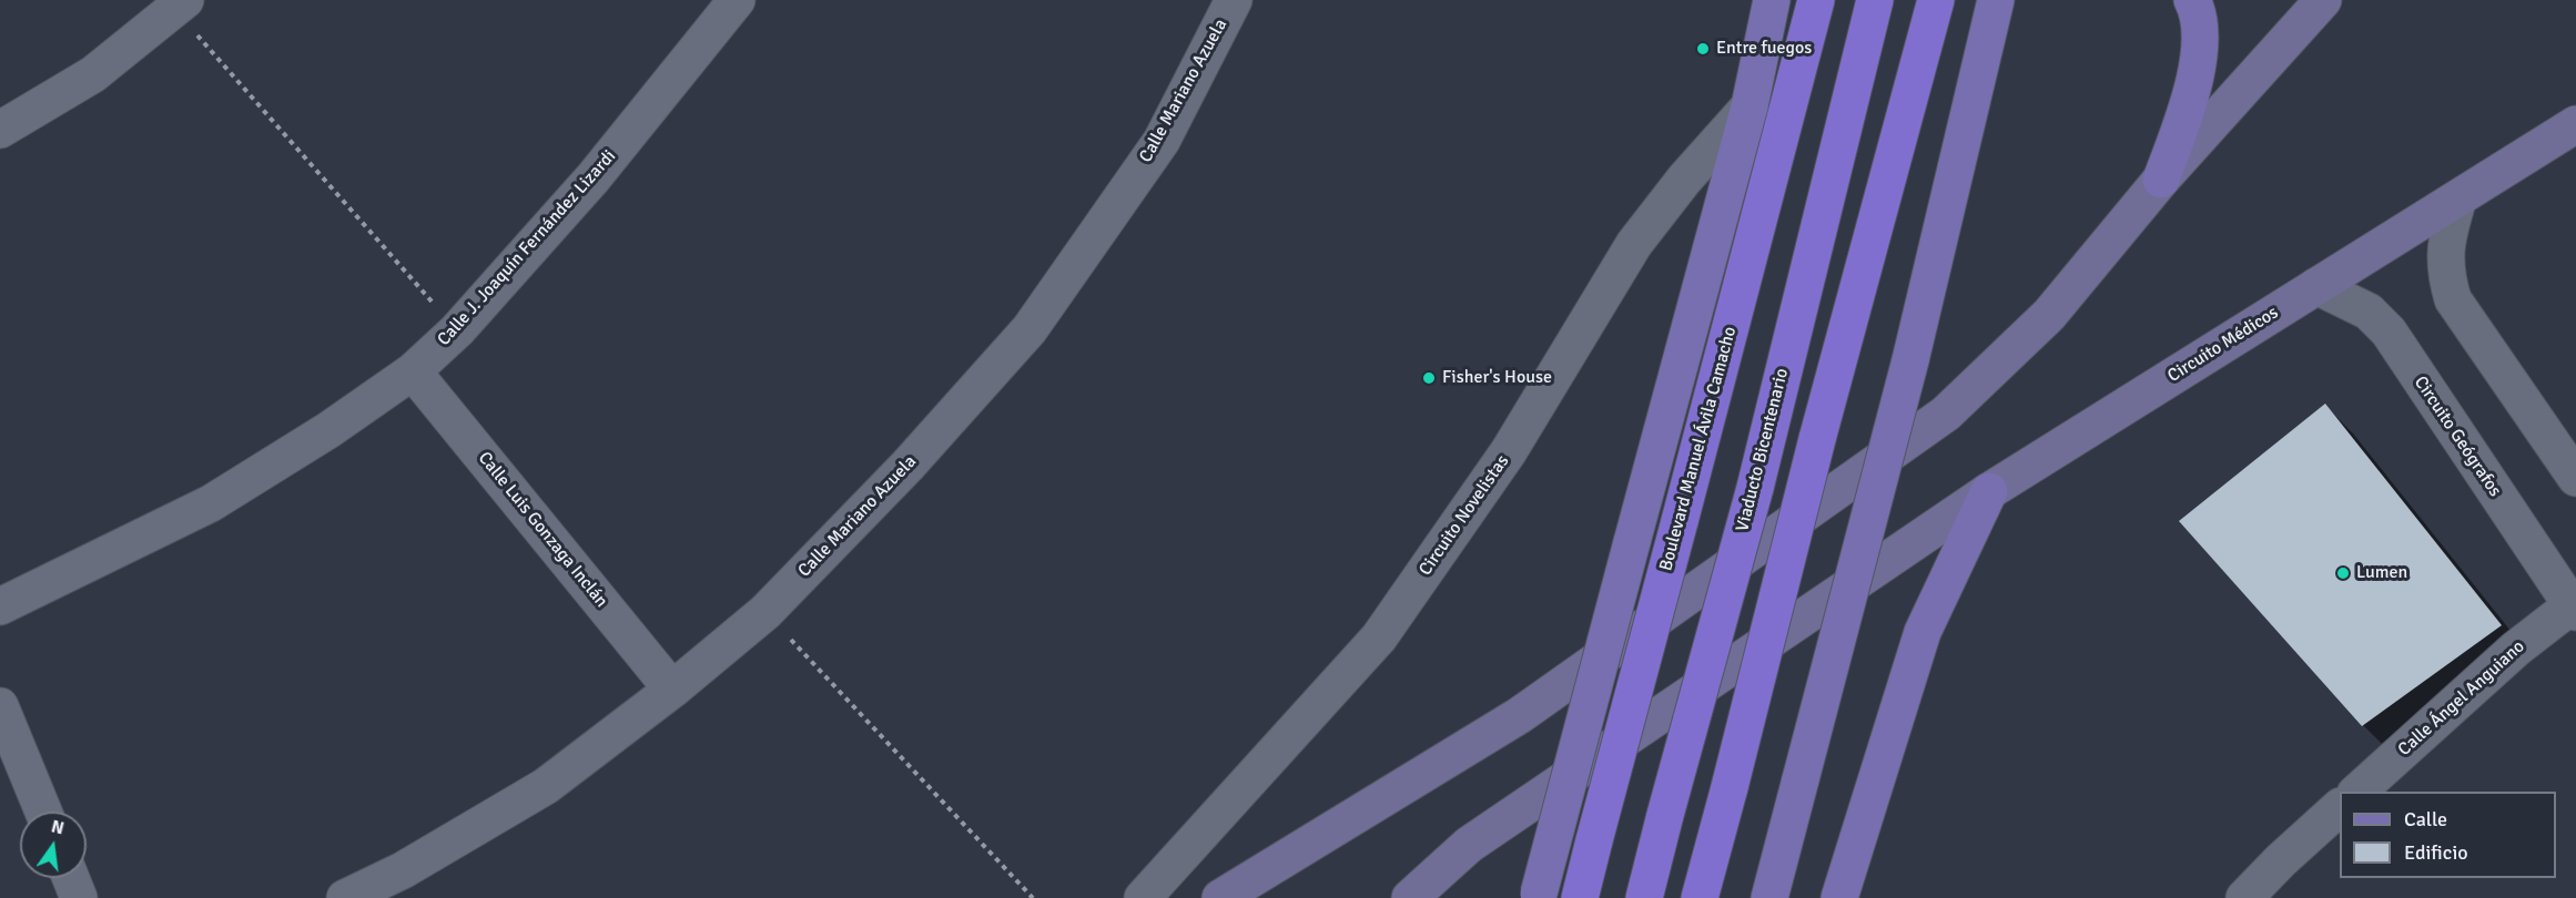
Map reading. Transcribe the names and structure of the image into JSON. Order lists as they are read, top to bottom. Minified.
{"streets":{"highway":["Boulevard Manuel Ávila Camacho","Viaducto Bicentenario"],"main road":["Circuito Médicos"],"street":["Calle Mariano Azuela","Calle J. Joaquín Fernández Lizardi","Circuito Geógrafos","Circuito Novelistas","Calle Luis Gonzaga Inclán","Calle Ángel Anguiano"]},"crossings":[["Calle Mariano Azuela","Calle Luis Gonzaga Inclán"],["Calle J. Joaquín Fernández Lizardi","Calle Luis Gonzaga Inclán"],["Circuito Médicos","Circuito Geógrafos"],["Circuito Geógrafos","Calle Ángel Anguiano"]],"places":["Entre fuegos","Fisher's House","Lumen"],"legend":["Calle","Edificio"],"north":"top"}
